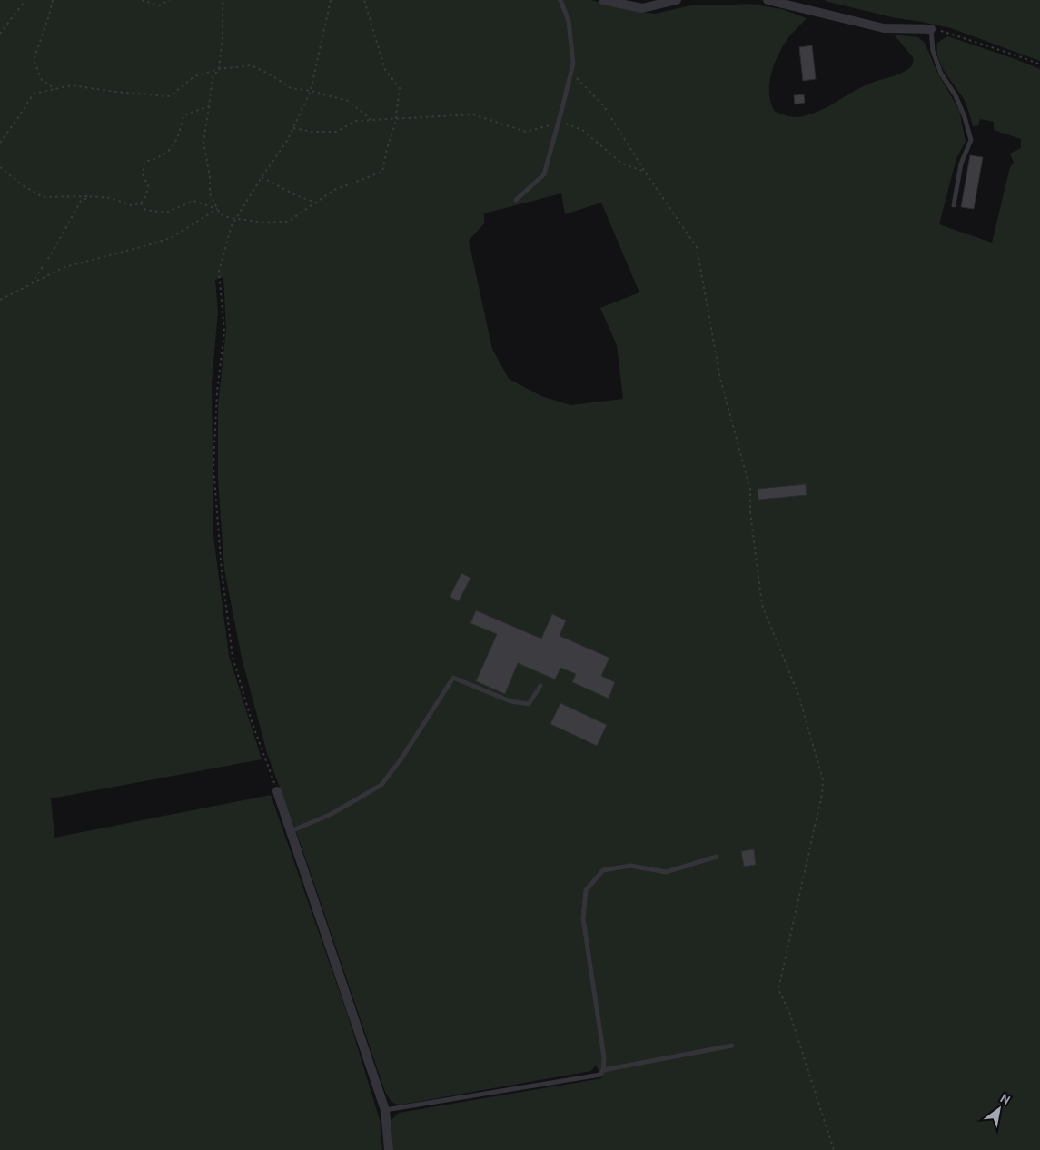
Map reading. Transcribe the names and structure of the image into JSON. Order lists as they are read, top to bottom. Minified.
{"north":"top right"}
